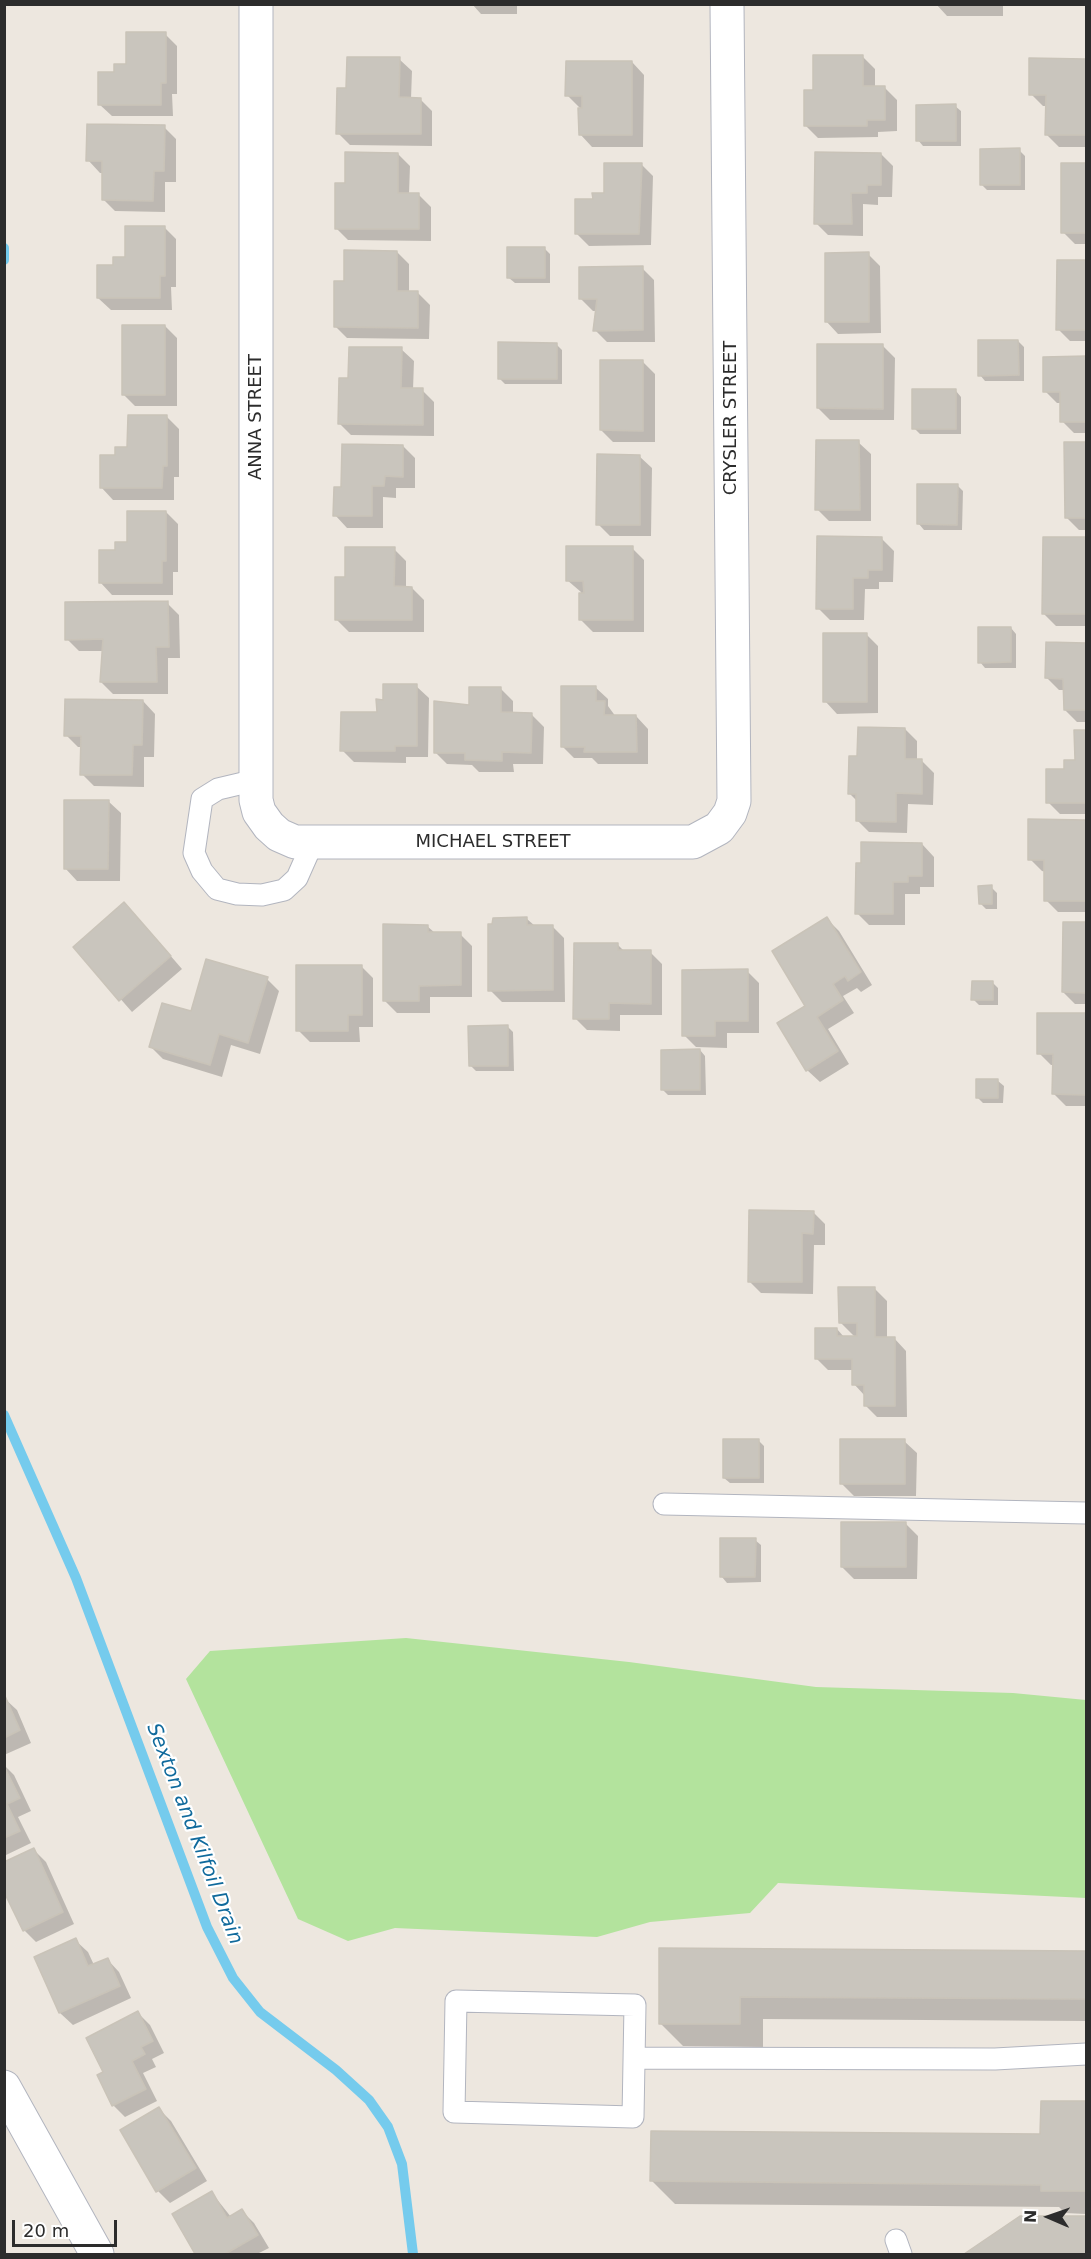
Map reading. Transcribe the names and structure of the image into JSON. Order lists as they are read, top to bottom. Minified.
{"streets":{"street":["ANNA STREET","CRYSLER STREET","MICHAEL STREET"]},"crossings":[["ANNA STREET","MICHAEL STREET"],["CRYSLER STREET","MICHAEL STREET"]],"water":["Sexton and Kilfoil Drain"],"scale_bar":"20 m","north":"left"}
